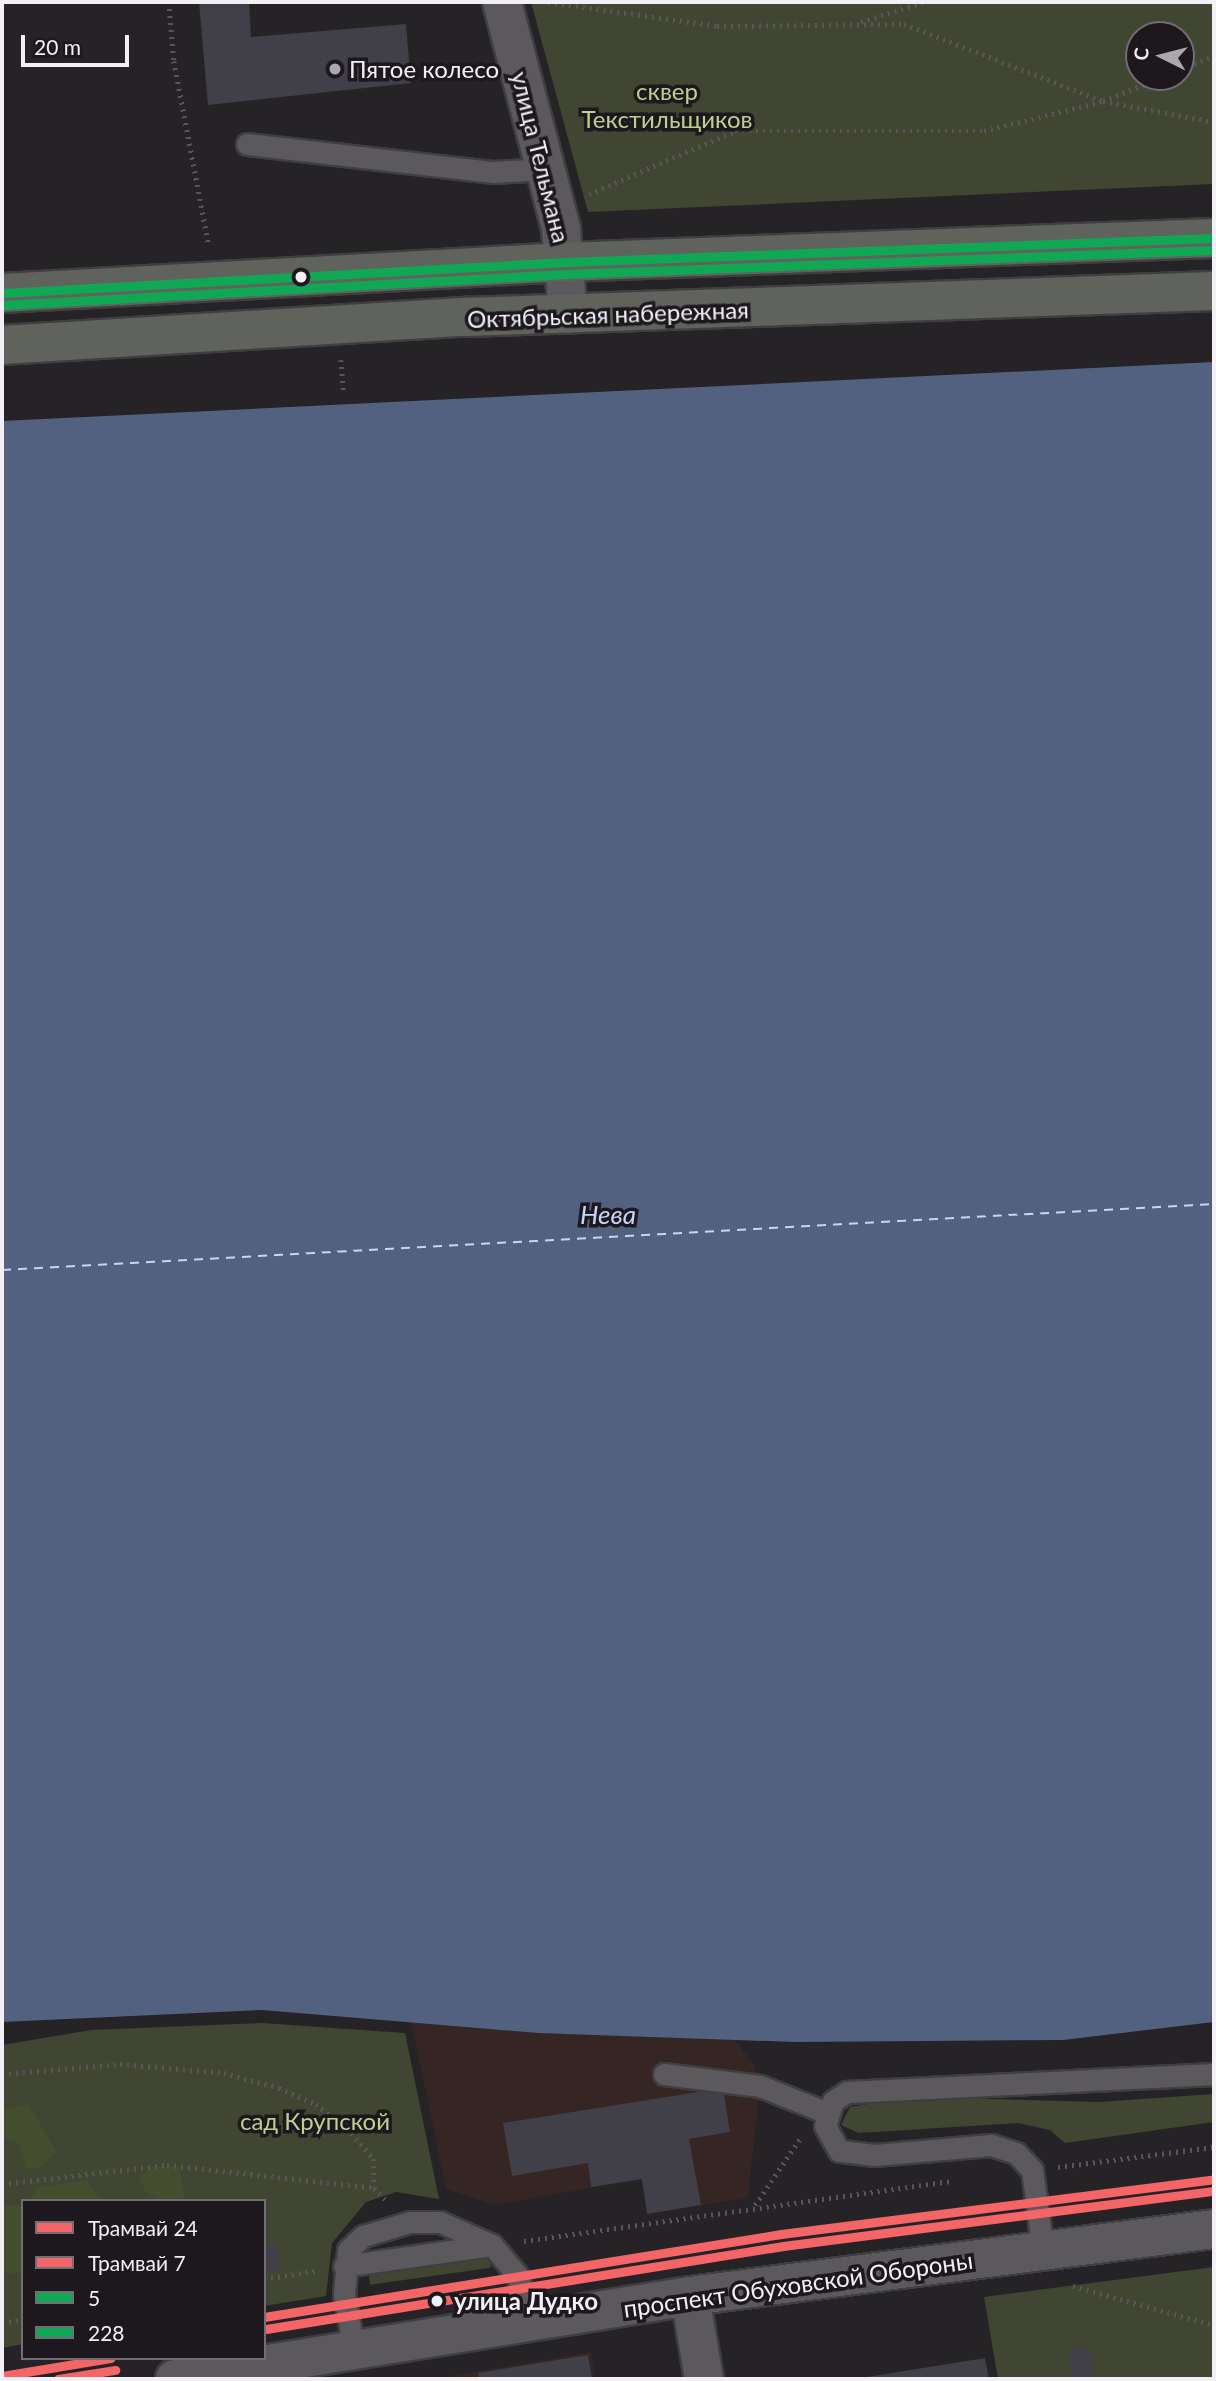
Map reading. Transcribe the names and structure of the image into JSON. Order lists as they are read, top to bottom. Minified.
{"streets":{"main road":["улица Тельмана","Октябрьская набережная","проспект Обуховской Обороны"]},"crossings":[["улица Тельмана","Октябрьская набережная"]],"water":["Нева"],"parks":["сквер Текстильщиков","сад Крупской"],"places":["Пятое колесо","улица Дудко"],"lines":["transit line 5","transit line 228","tram line 24","tram line 7"],"legend":["Трамвай 24","Трамвай 7","5","228"],"scale_bar":"20 m","north":"left"}
